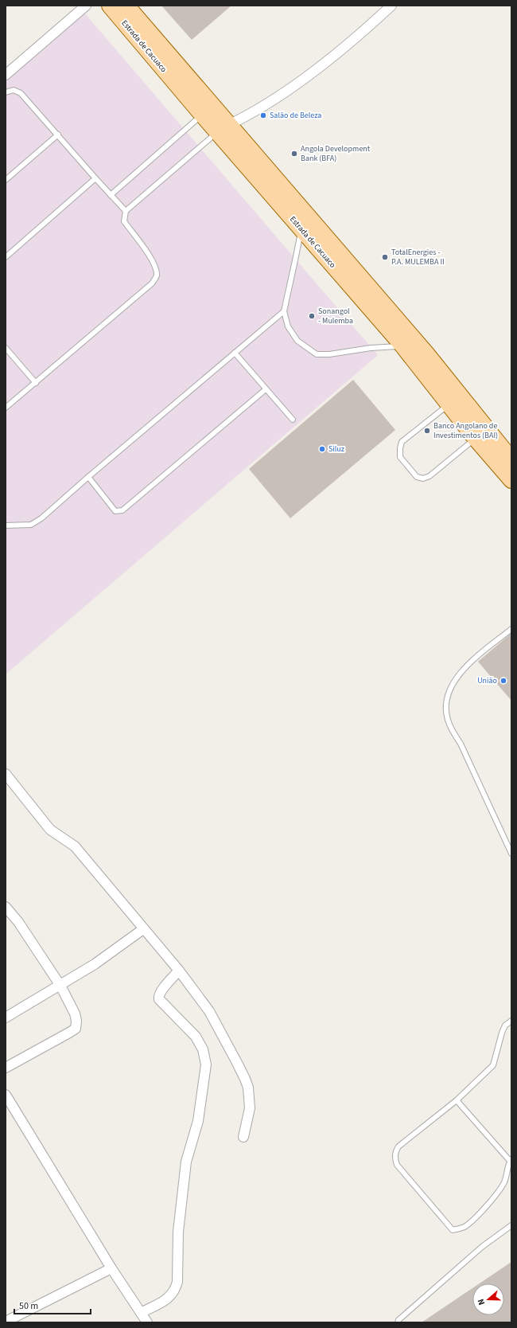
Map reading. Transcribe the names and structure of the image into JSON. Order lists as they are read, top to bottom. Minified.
{"streets":{"main road":["Estrada de Cacuaco"]},"places":["Salão de Beleza","Angola Development Bank (BFA)","TotalEnergies - P.A. MULEMBA II","Sonangol - Mulemba","Banco Angolano de Investimentos (BAI)","Siluz","União"],"scale_bar":"50 m","north":"left"}
